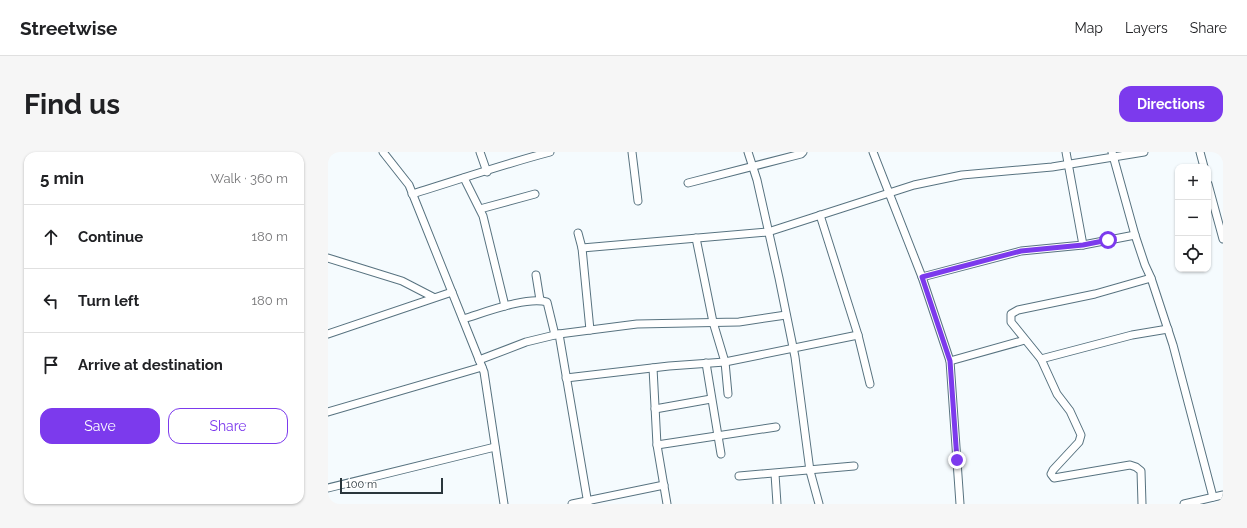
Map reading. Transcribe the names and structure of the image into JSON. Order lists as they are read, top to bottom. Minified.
{"scale_bar":"100 m","page":{"header":"Streetwise","nav":["Map","Layers","Share"],"buttons":["Directions",["Save","Share"]],"title":"Find us","heading":["5 min","Walk · 360 m"],"map_buttons":["+","−"],"list":[["Continue","180 m"],["Turn left","180 m"],"Arrive at destination"],"scale":"100 m"}}
